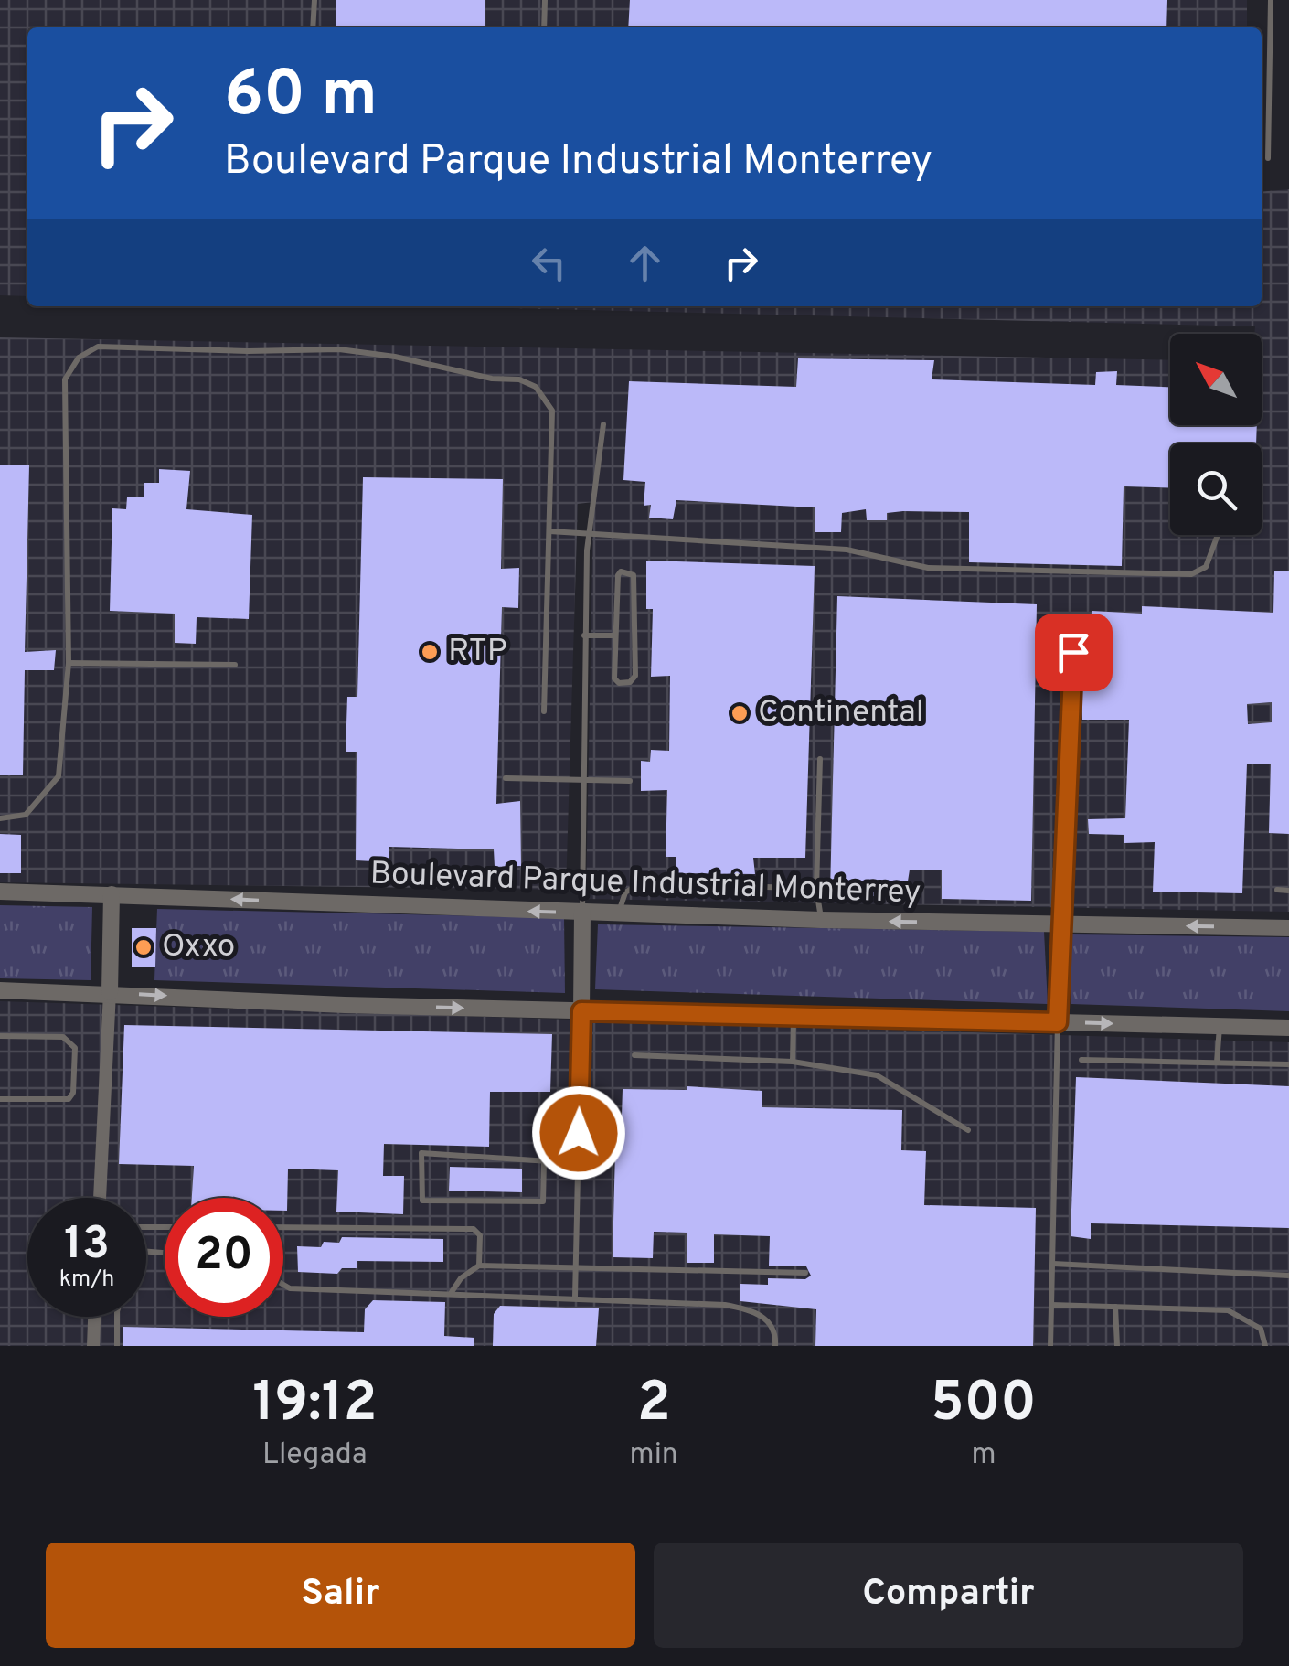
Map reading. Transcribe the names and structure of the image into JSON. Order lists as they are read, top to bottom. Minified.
{"streets":{"street":["Boulevard Parque Industrial Monterrey"]},"places":["RTP","Continental","Oxxo"],"north":"top left","page":{"turn":["60 m","Boulevard Parque Industrial Monterrey"],"speed":"13 km/h","limit":"20","eta":["19:12","Llegada","2","min","500","m"],"buttons":["Salir","Compartir"]}}
